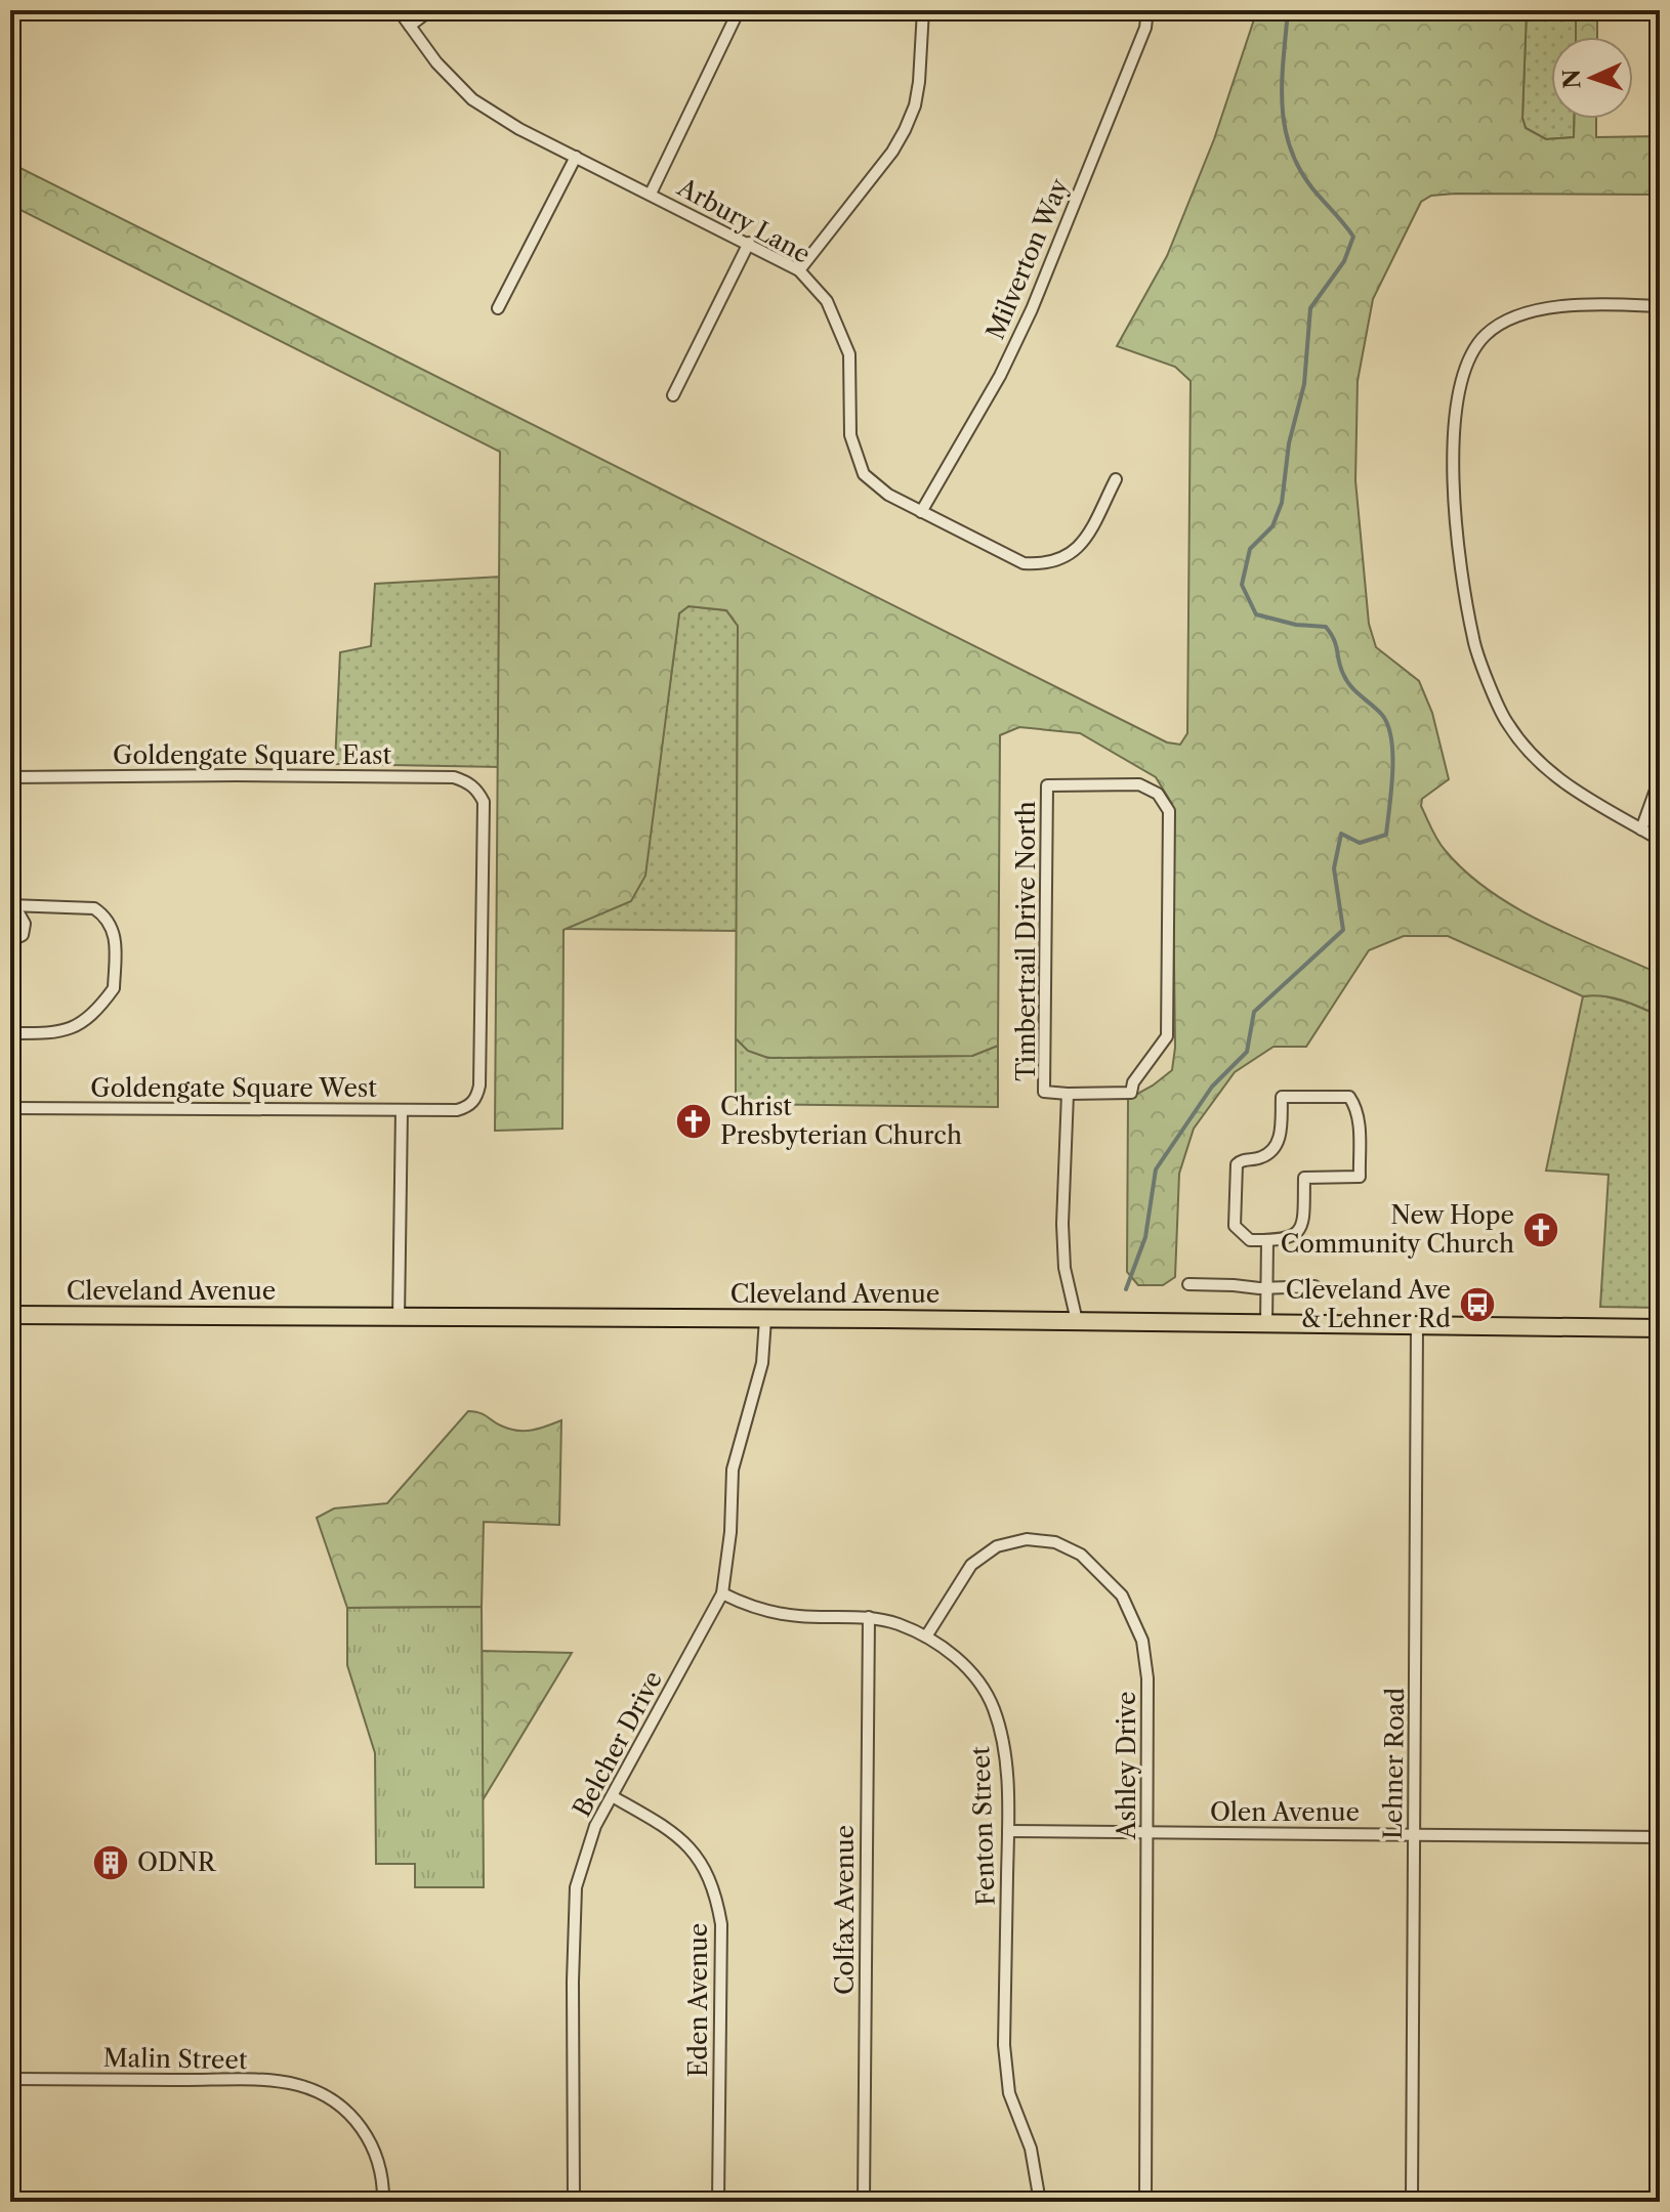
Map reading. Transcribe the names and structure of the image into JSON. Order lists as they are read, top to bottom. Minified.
{"streets":{"main road":["Cleveland Avenue"],"street":["Arbury Lane","Milverton Way","Goldengate Square East","Timbertrail Drive North","Goldengate Square West","Belcher Drive","Lehner Road","Ashley Drive","Olen Avenue","Fenton Street","Colfax Avenue","Eden Avenue","Malin Street"]},"crossings":[["Arbury Lane","Milverton Way"],["Goldengate Square East","Goldengate Square West"],["Timbertrail Drive North","Cleveland Avenue"],["Cleveland Avenue","Belcher Drive"],["Cleveland Avenue","Lehner Road"],["Belcher Drive","Fenton Street"],["Belcher Drive","Eden Avenue"],["Lehner Road","Olen Avenue"],["Ashley Drive","Olen Avenue"],["Ashley Drive","Fenton Street"],["Olen Avenue","Fenton Street"],["Fenton Street","Colfax Avenue"]],"places":{"church":["Christ Presbyterian Church","New Hope Community Church"],"bus stop":["Cleveland Ave & Lehner Rd"],"building":["ODNR"]},"north":"left"}
